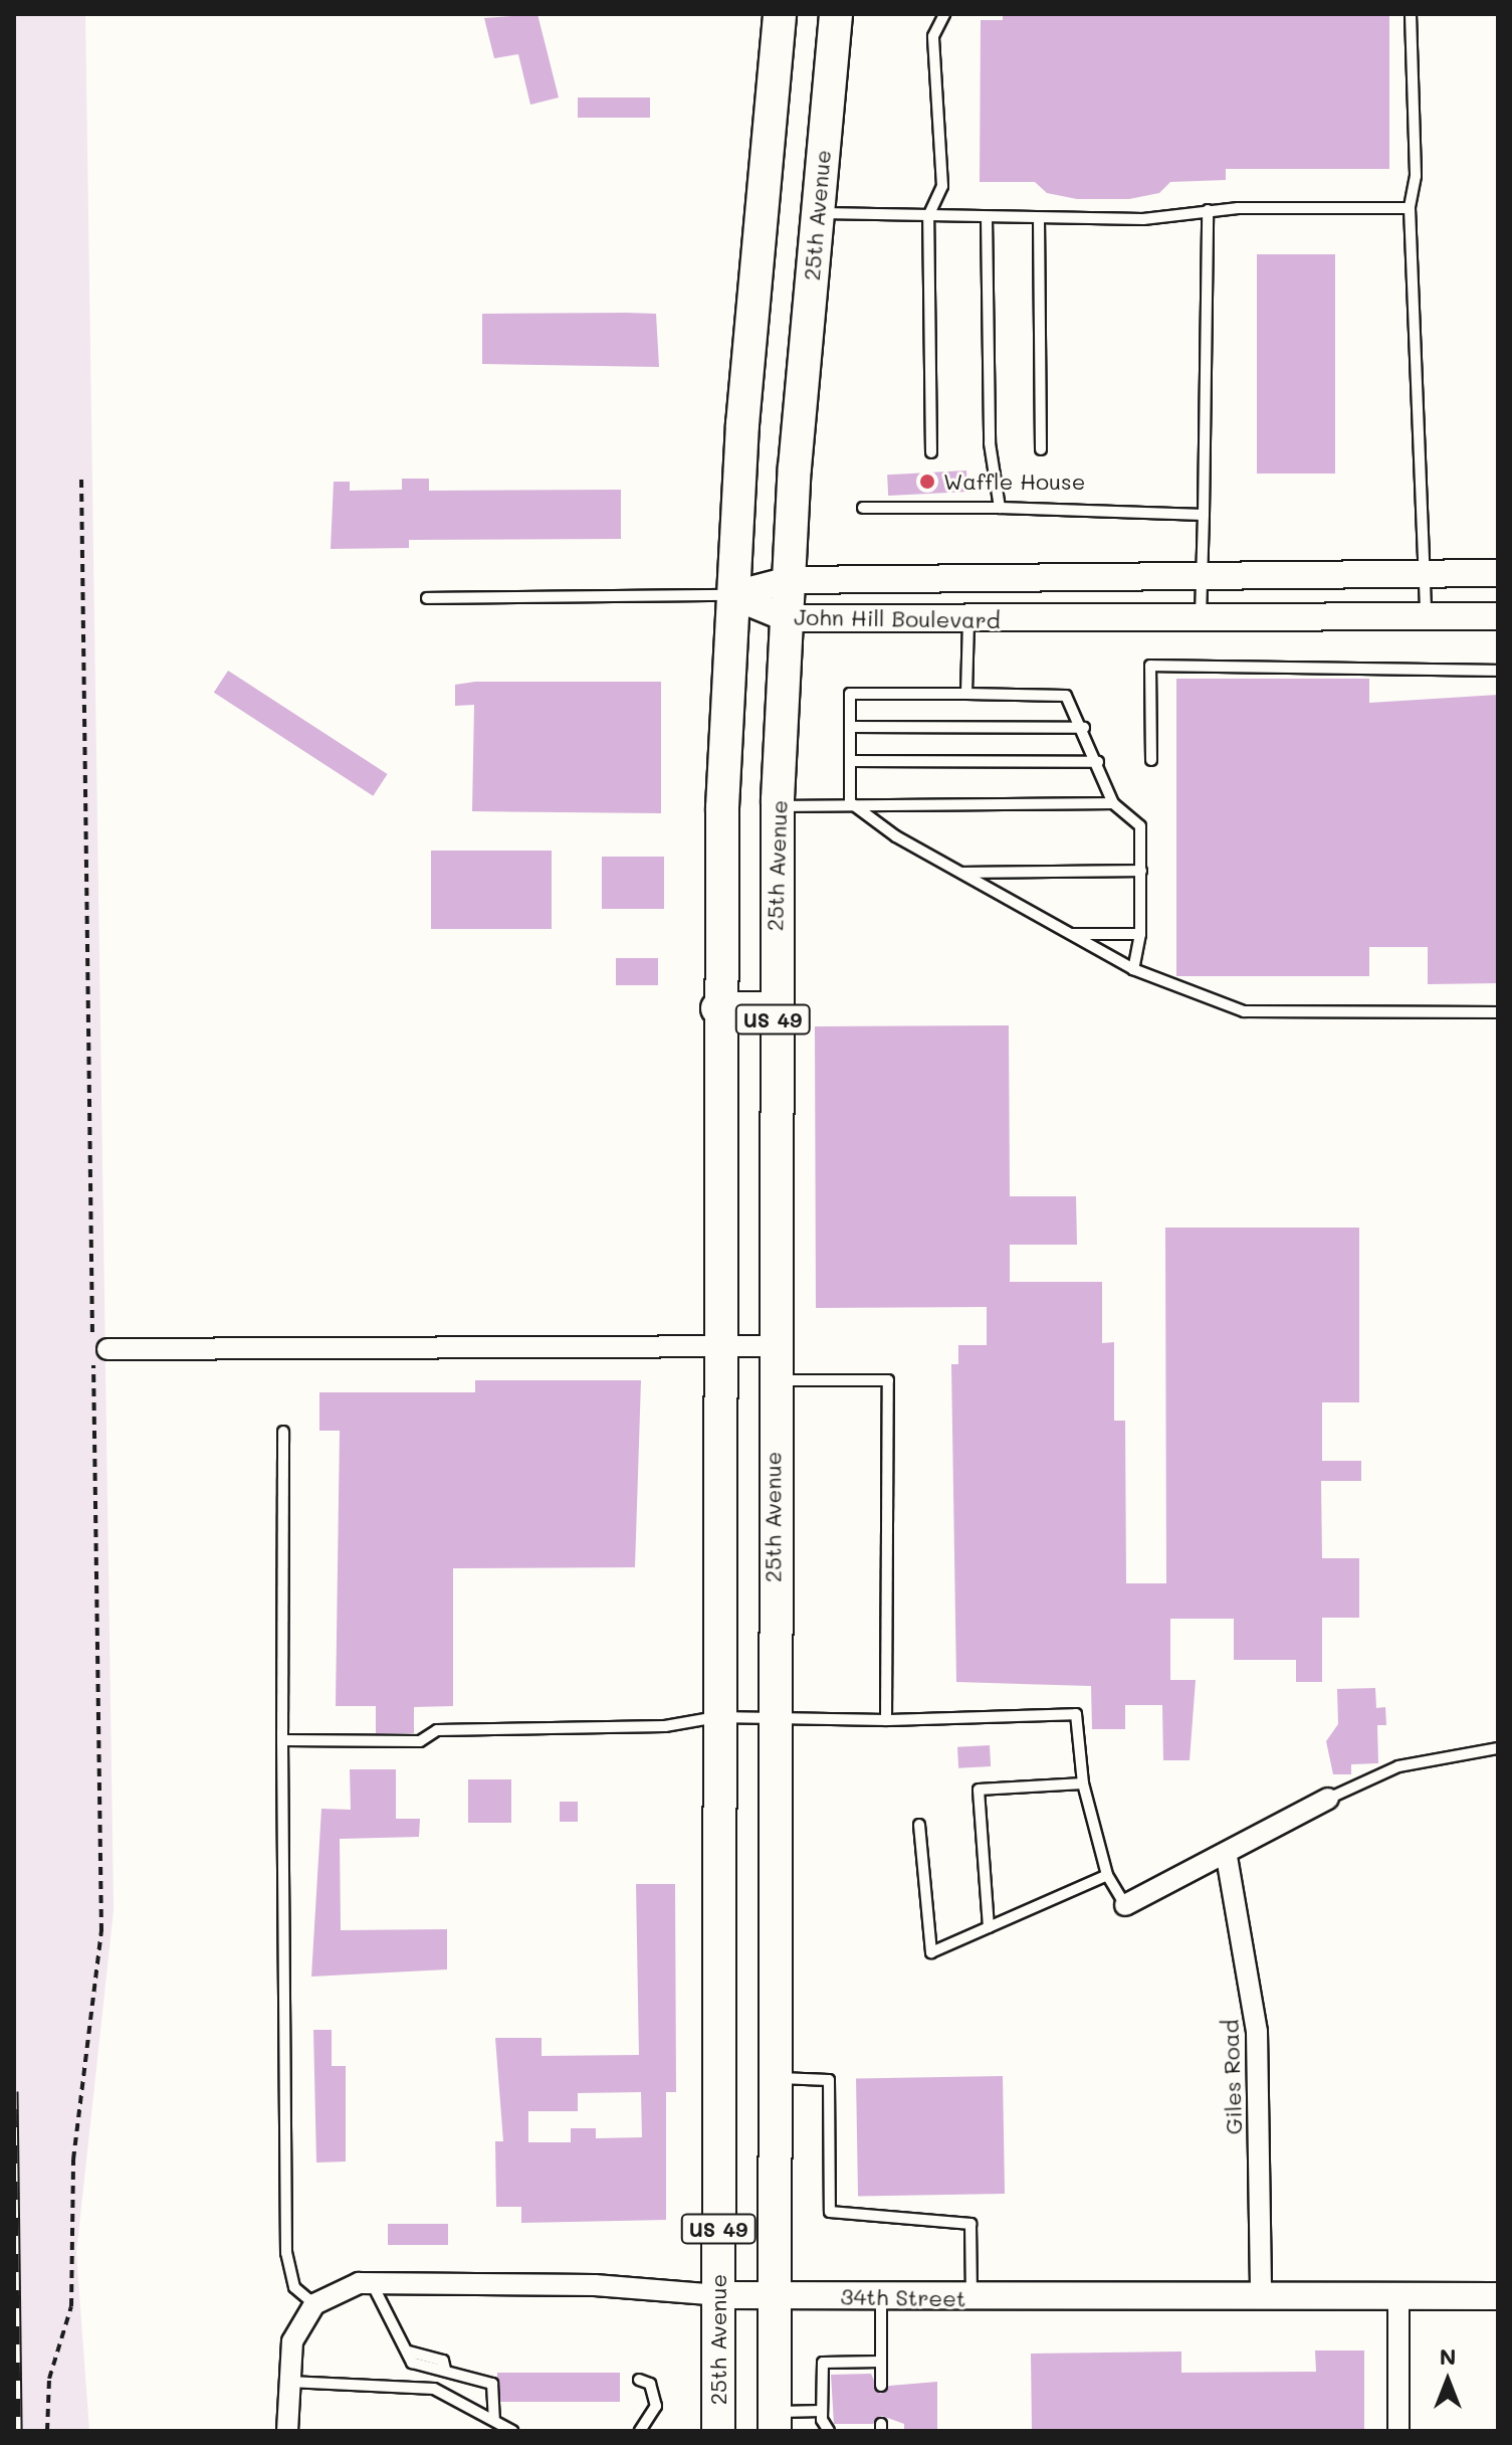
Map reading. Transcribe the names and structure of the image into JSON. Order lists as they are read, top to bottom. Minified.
{"streets":{"main road":["25th Avenue","US 49"],"street":["John Hill Boulevard","Giles Road","34th Street"]},"crossings":[["25th Avenue","John Hill Boulevard"],["25th Avenue","34th Street"],["Giles Road","34th Street"]],"places":["Waffle House"],"north":"top"}
